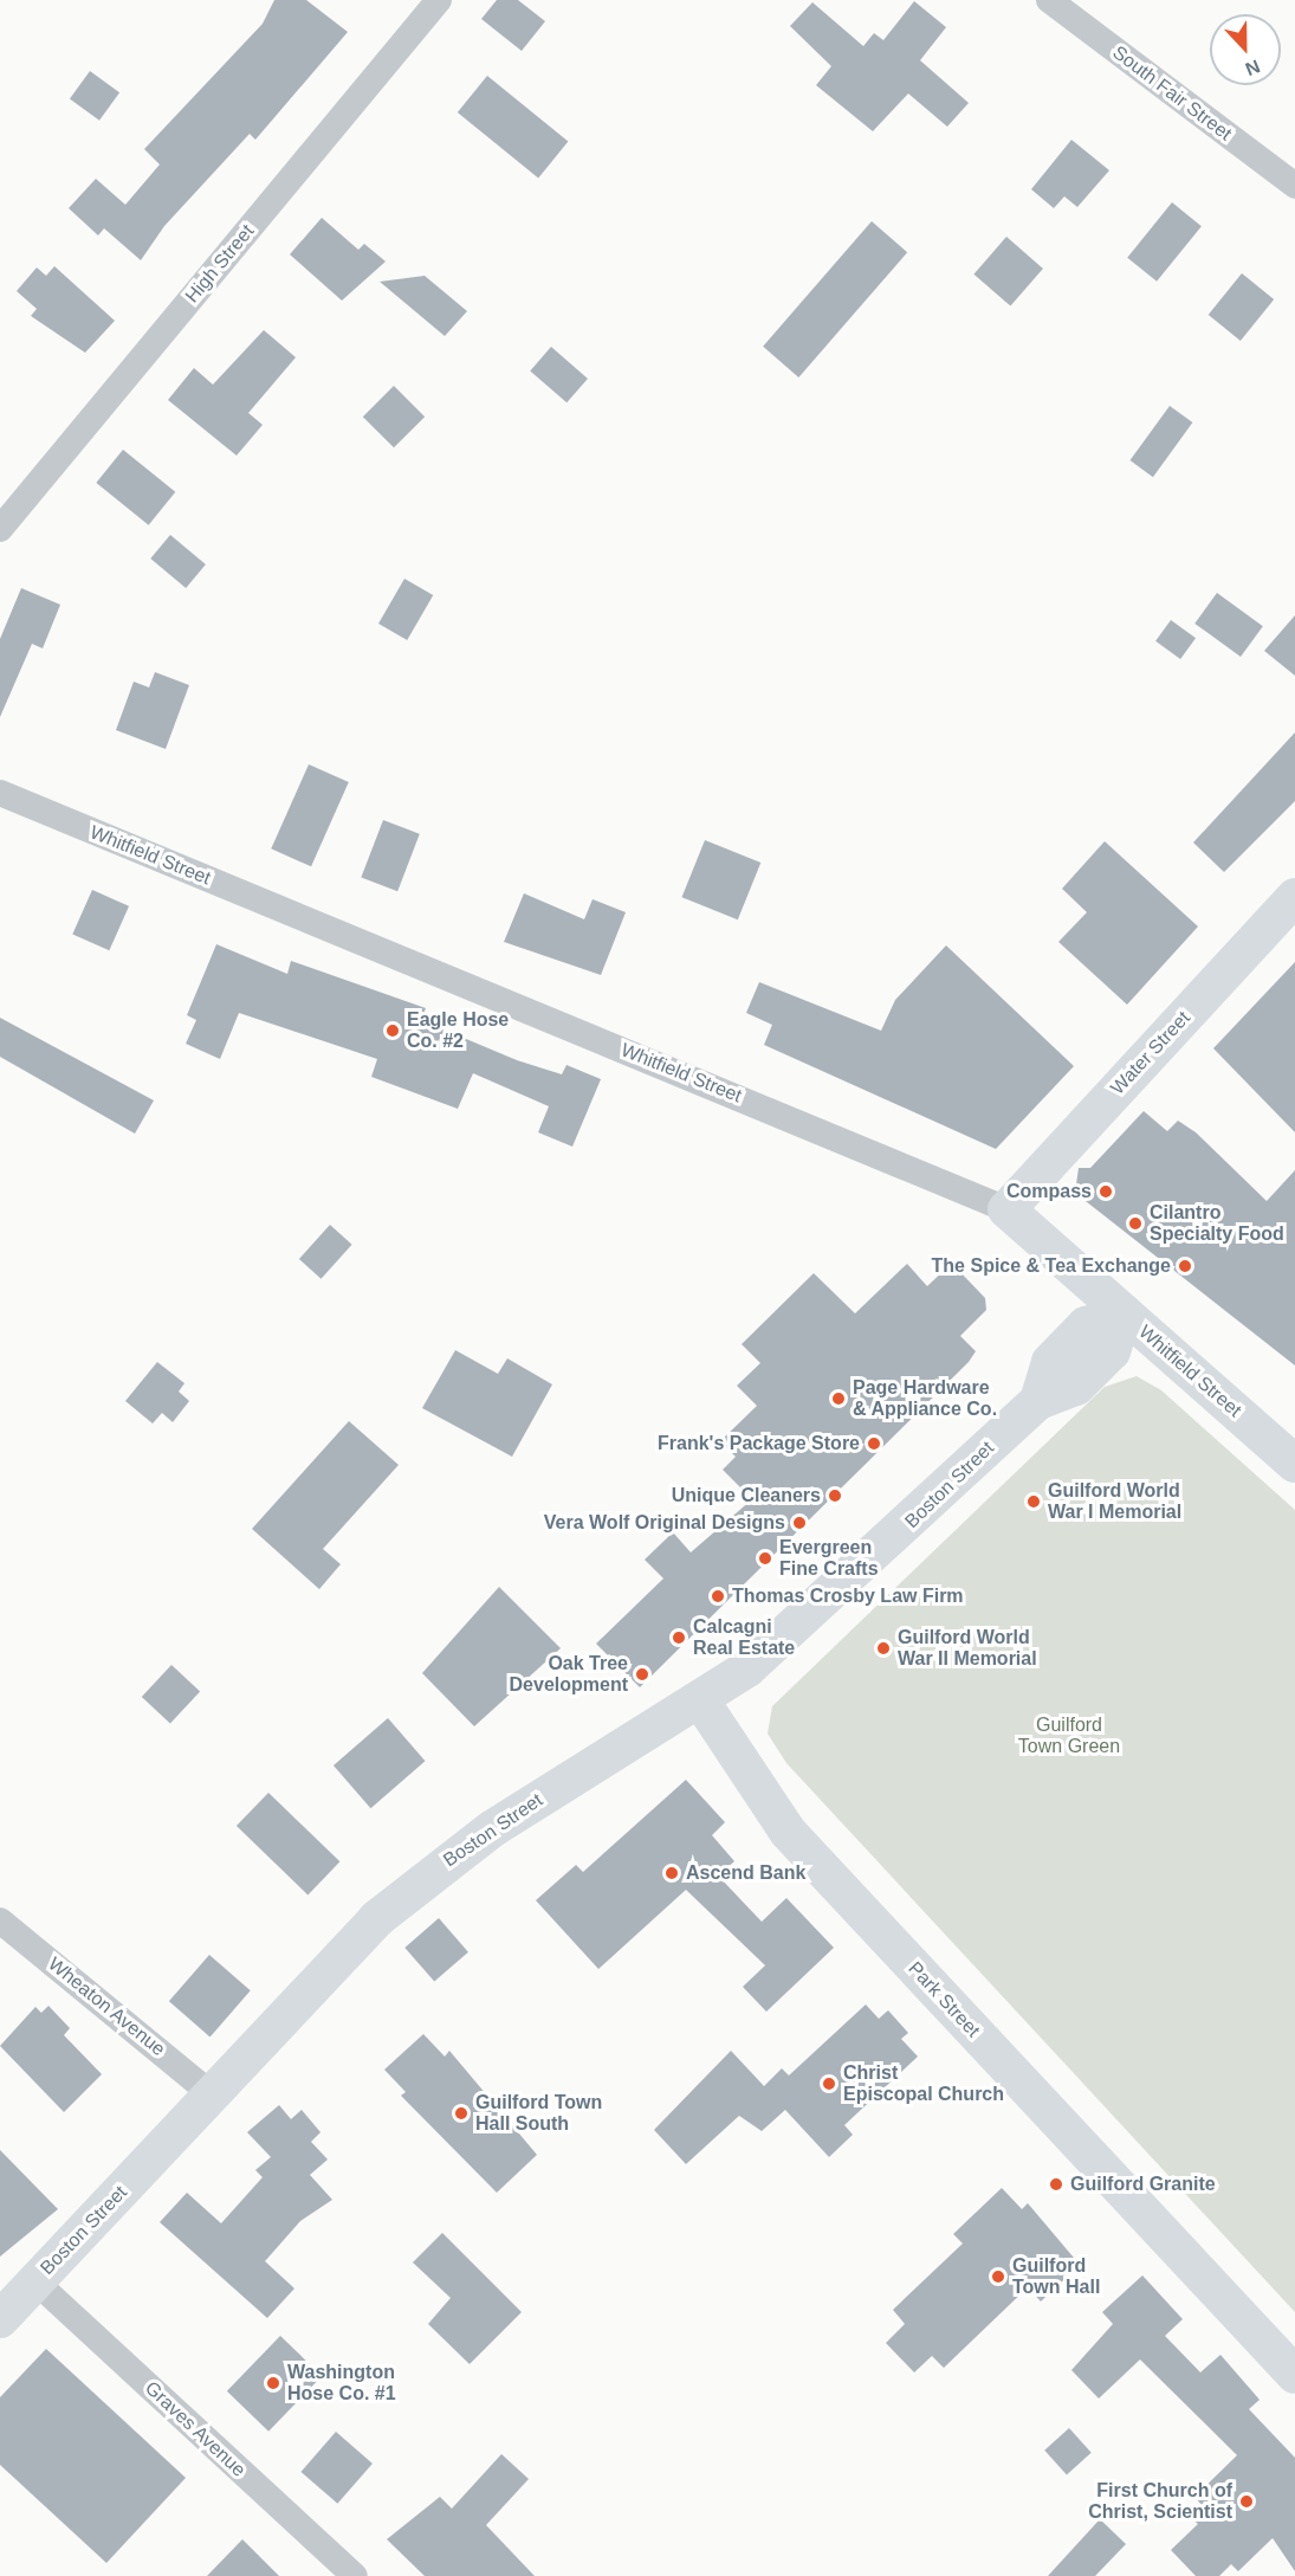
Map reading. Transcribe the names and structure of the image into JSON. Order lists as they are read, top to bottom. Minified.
{"streets":{"main road":["Whitfield Street","Water Street","Boston Street","Park Street"],"street":["South Fair Street","High Street","Wheaton Avenue","Graves Avenue"]},"crossings":[["Whitfield Street","Water Street"],["Whitfield Street","Boston Street"],["Boston Street","Park Street"],["Boston Street","Wheaton Avenue"],["Boston Street","Graves Avenue"]],"parks":["Guilford Town Green"],"places":["Eagle Hose Co. #2","Compass","Cilantro Specialty Food","The Spice & Tea Exchange","Page Hardware & Appliance Co.","Frank's Package Store","Unique Cleaners","Guilford World War I Memorial","Vera Wolf Original Designs","Evergreen Fine Crafts","Thomas Crosby Law Firm","Calcagni Real Estate","Guilford World War II Memorial","Oak Tree Development","Ascend Bank","Christ Episcopal Church","Guilford Town Hall South","Guilford Granite","Guilford Town Hall","Washington Hose Co. #1","First Church of Christ, Scientist"],"north":"bottom"}
